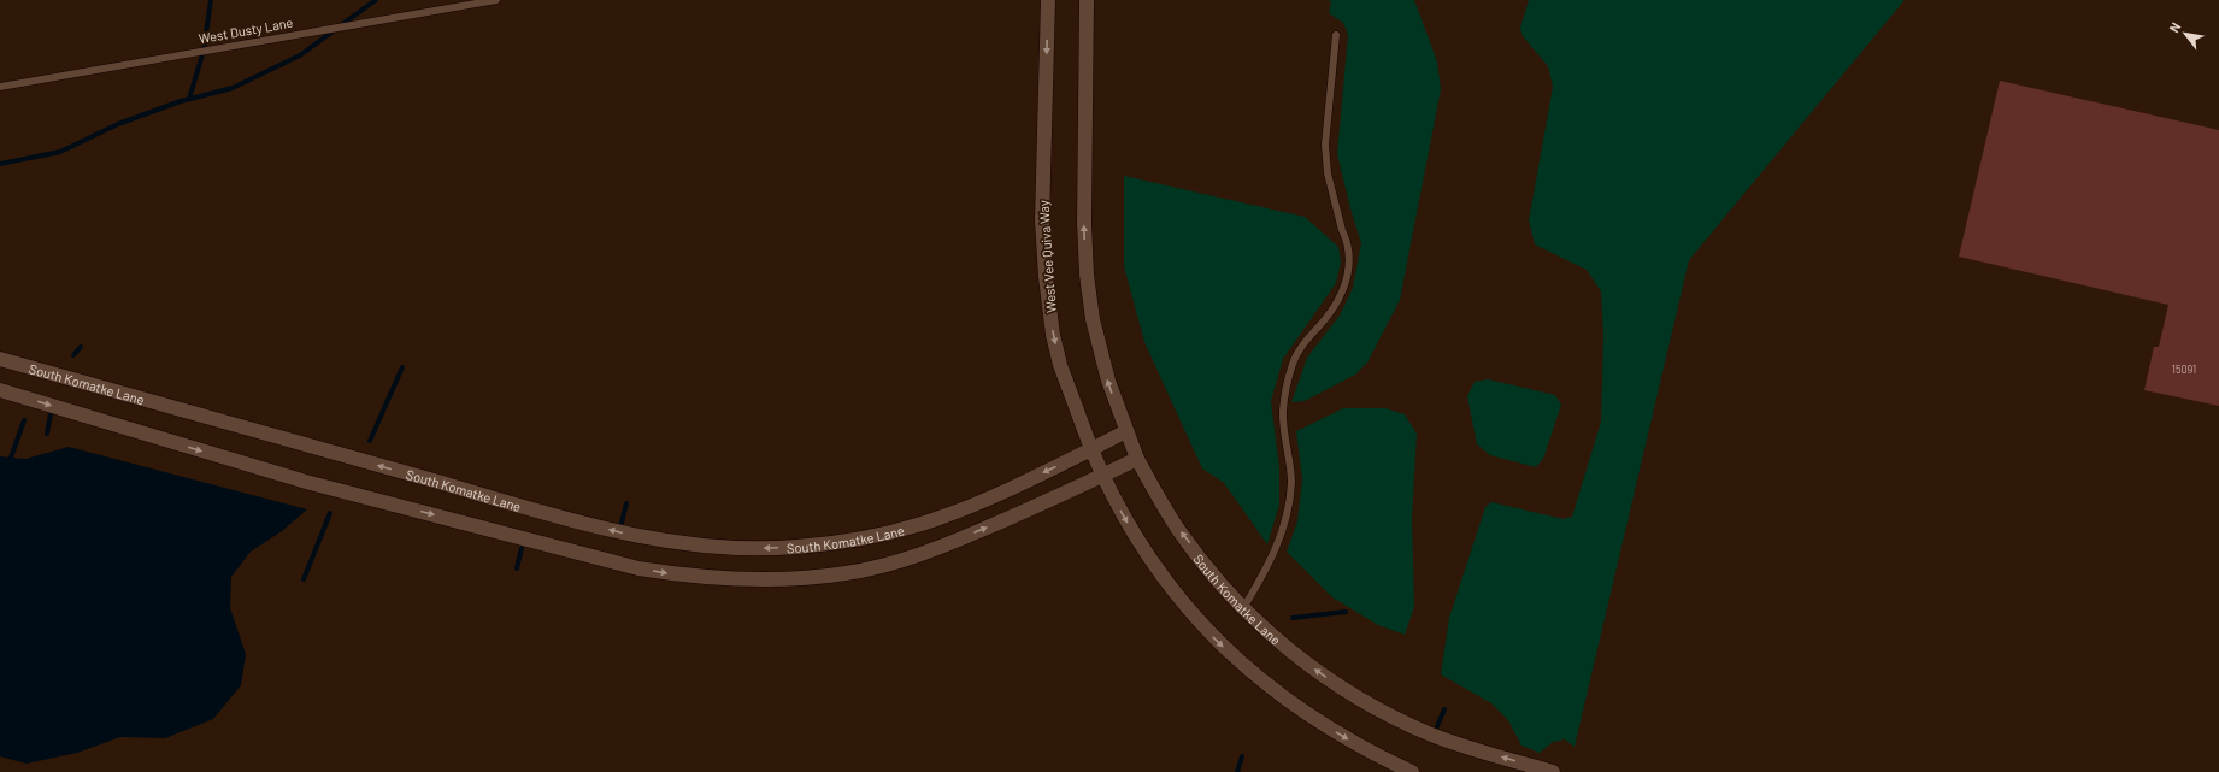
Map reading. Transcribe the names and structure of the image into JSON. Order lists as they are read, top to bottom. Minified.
{"streets":{"street":["West Vee Quiva Way","South Komatke Lane"],"lane":["West Dusty Lane"]},"crossings":[["West Vee Quiva Way","South Komatke Lane"]],"house_numbers":["15091"],"north":"top left"}
